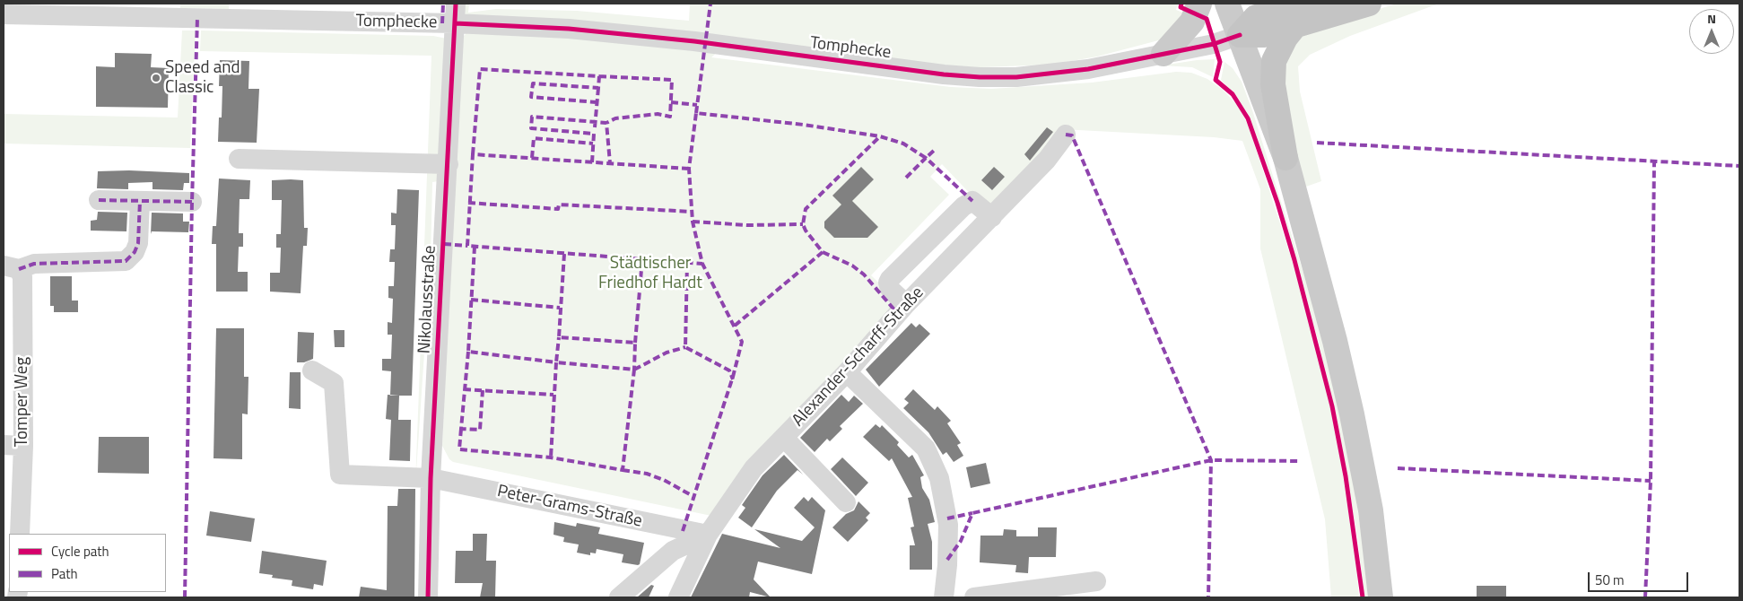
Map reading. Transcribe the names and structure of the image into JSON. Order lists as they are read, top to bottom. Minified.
{"streets":{"street":["Tomphecke","Nikolausstraße","Alexander-Scharff-Straße","Tomper Weg","Peter-Grams-Straße"]},"crossings":[["Tomphecke","Nikolausstraße"],["Nikolausstraße","Peter-Grams-Straße"],["Alexander-Scharff-Straße","Peter-Grams-Straße"]],"parks":["Städtischer Friedhof Hardt"],"places":["Speed and Classic"],"legend":["Cycle path","Path"],"scale_bar":"50 m","north":"top"}
